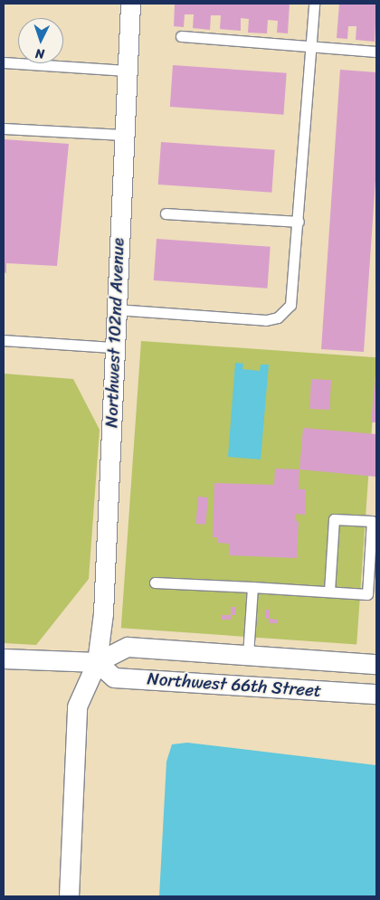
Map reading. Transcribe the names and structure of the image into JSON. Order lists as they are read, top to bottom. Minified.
{"streets":{"street":["Northwest 102nd Avenue","Northwest 66th Street"]},"crossings":[["Northwest 102nd Avenue","Northwest 66th Street"]],"north":"bottom"}
